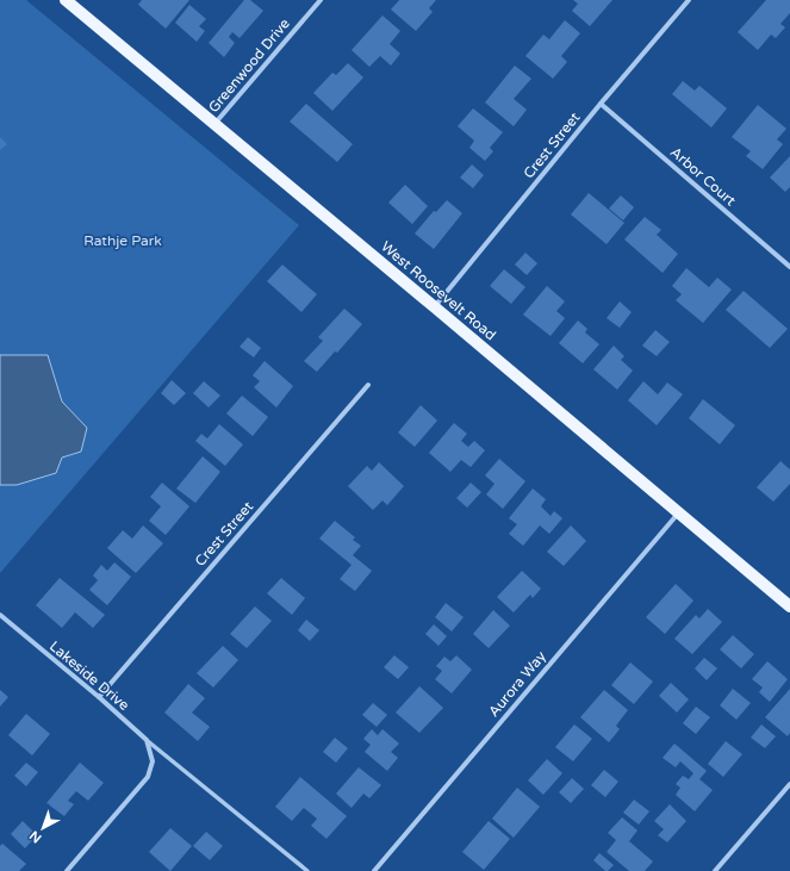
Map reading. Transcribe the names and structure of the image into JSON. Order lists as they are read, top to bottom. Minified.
{"streets":{"main road":["West Roosevelt Road"],"street":["Greenwood Drive","Crest Street","Arbor Court","Lakeside Drive","Aurora Way"]},"crossings":[["Greenwood Drive","West Roosevelt Road"],["Crest Street","Arbor Court"],["Crest Street","West Roosevelt Road"],["Crest Street","Lakeside Drive"],["West Roosevelt Road","Aurora Way"]],"parks":["Rathje Park"],"north":"bottom left"}
